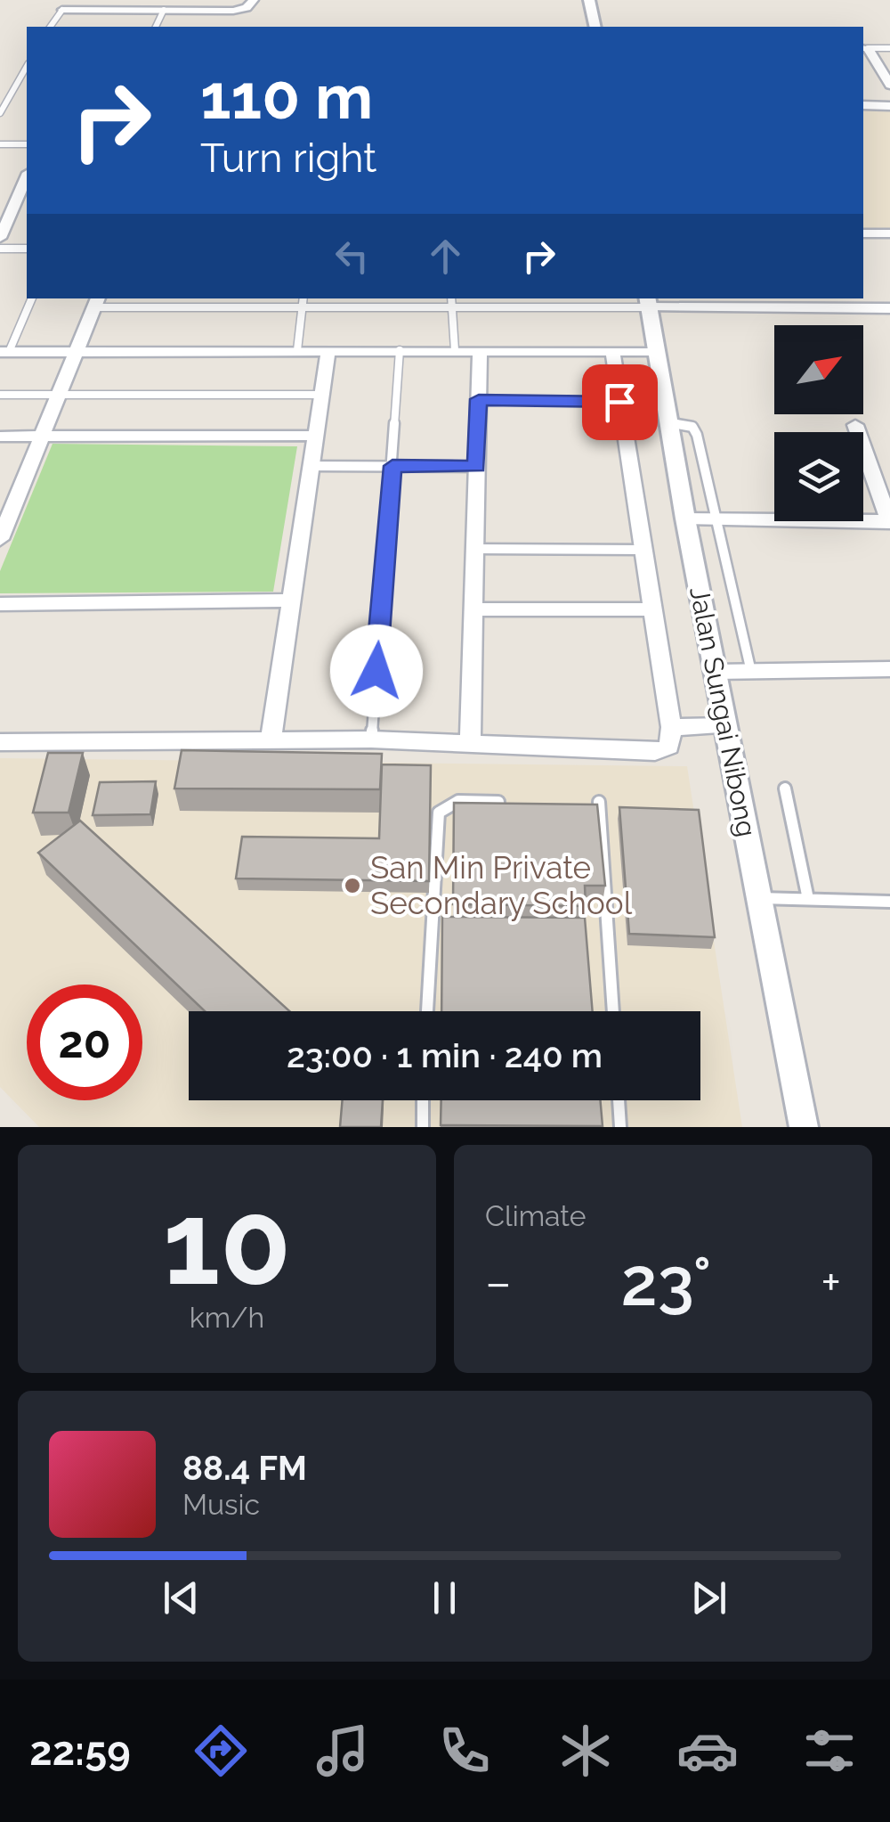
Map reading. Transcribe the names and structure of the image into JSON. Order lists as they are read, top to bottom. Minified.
{"streets":{"street":["Jalan Sungai Nibong"]},"places":["San Min Private Secondary School"],"north":"top right","page":{"turn":["110 m","Turn right"],"limit":"20","trip":"23:00 · 1 min · 240 m","tile":[["10","km/h"],"Climate"],"heat":["−","23°","+"],"song":["88.4 FM","Music"],"tabs":"22:59"}}
